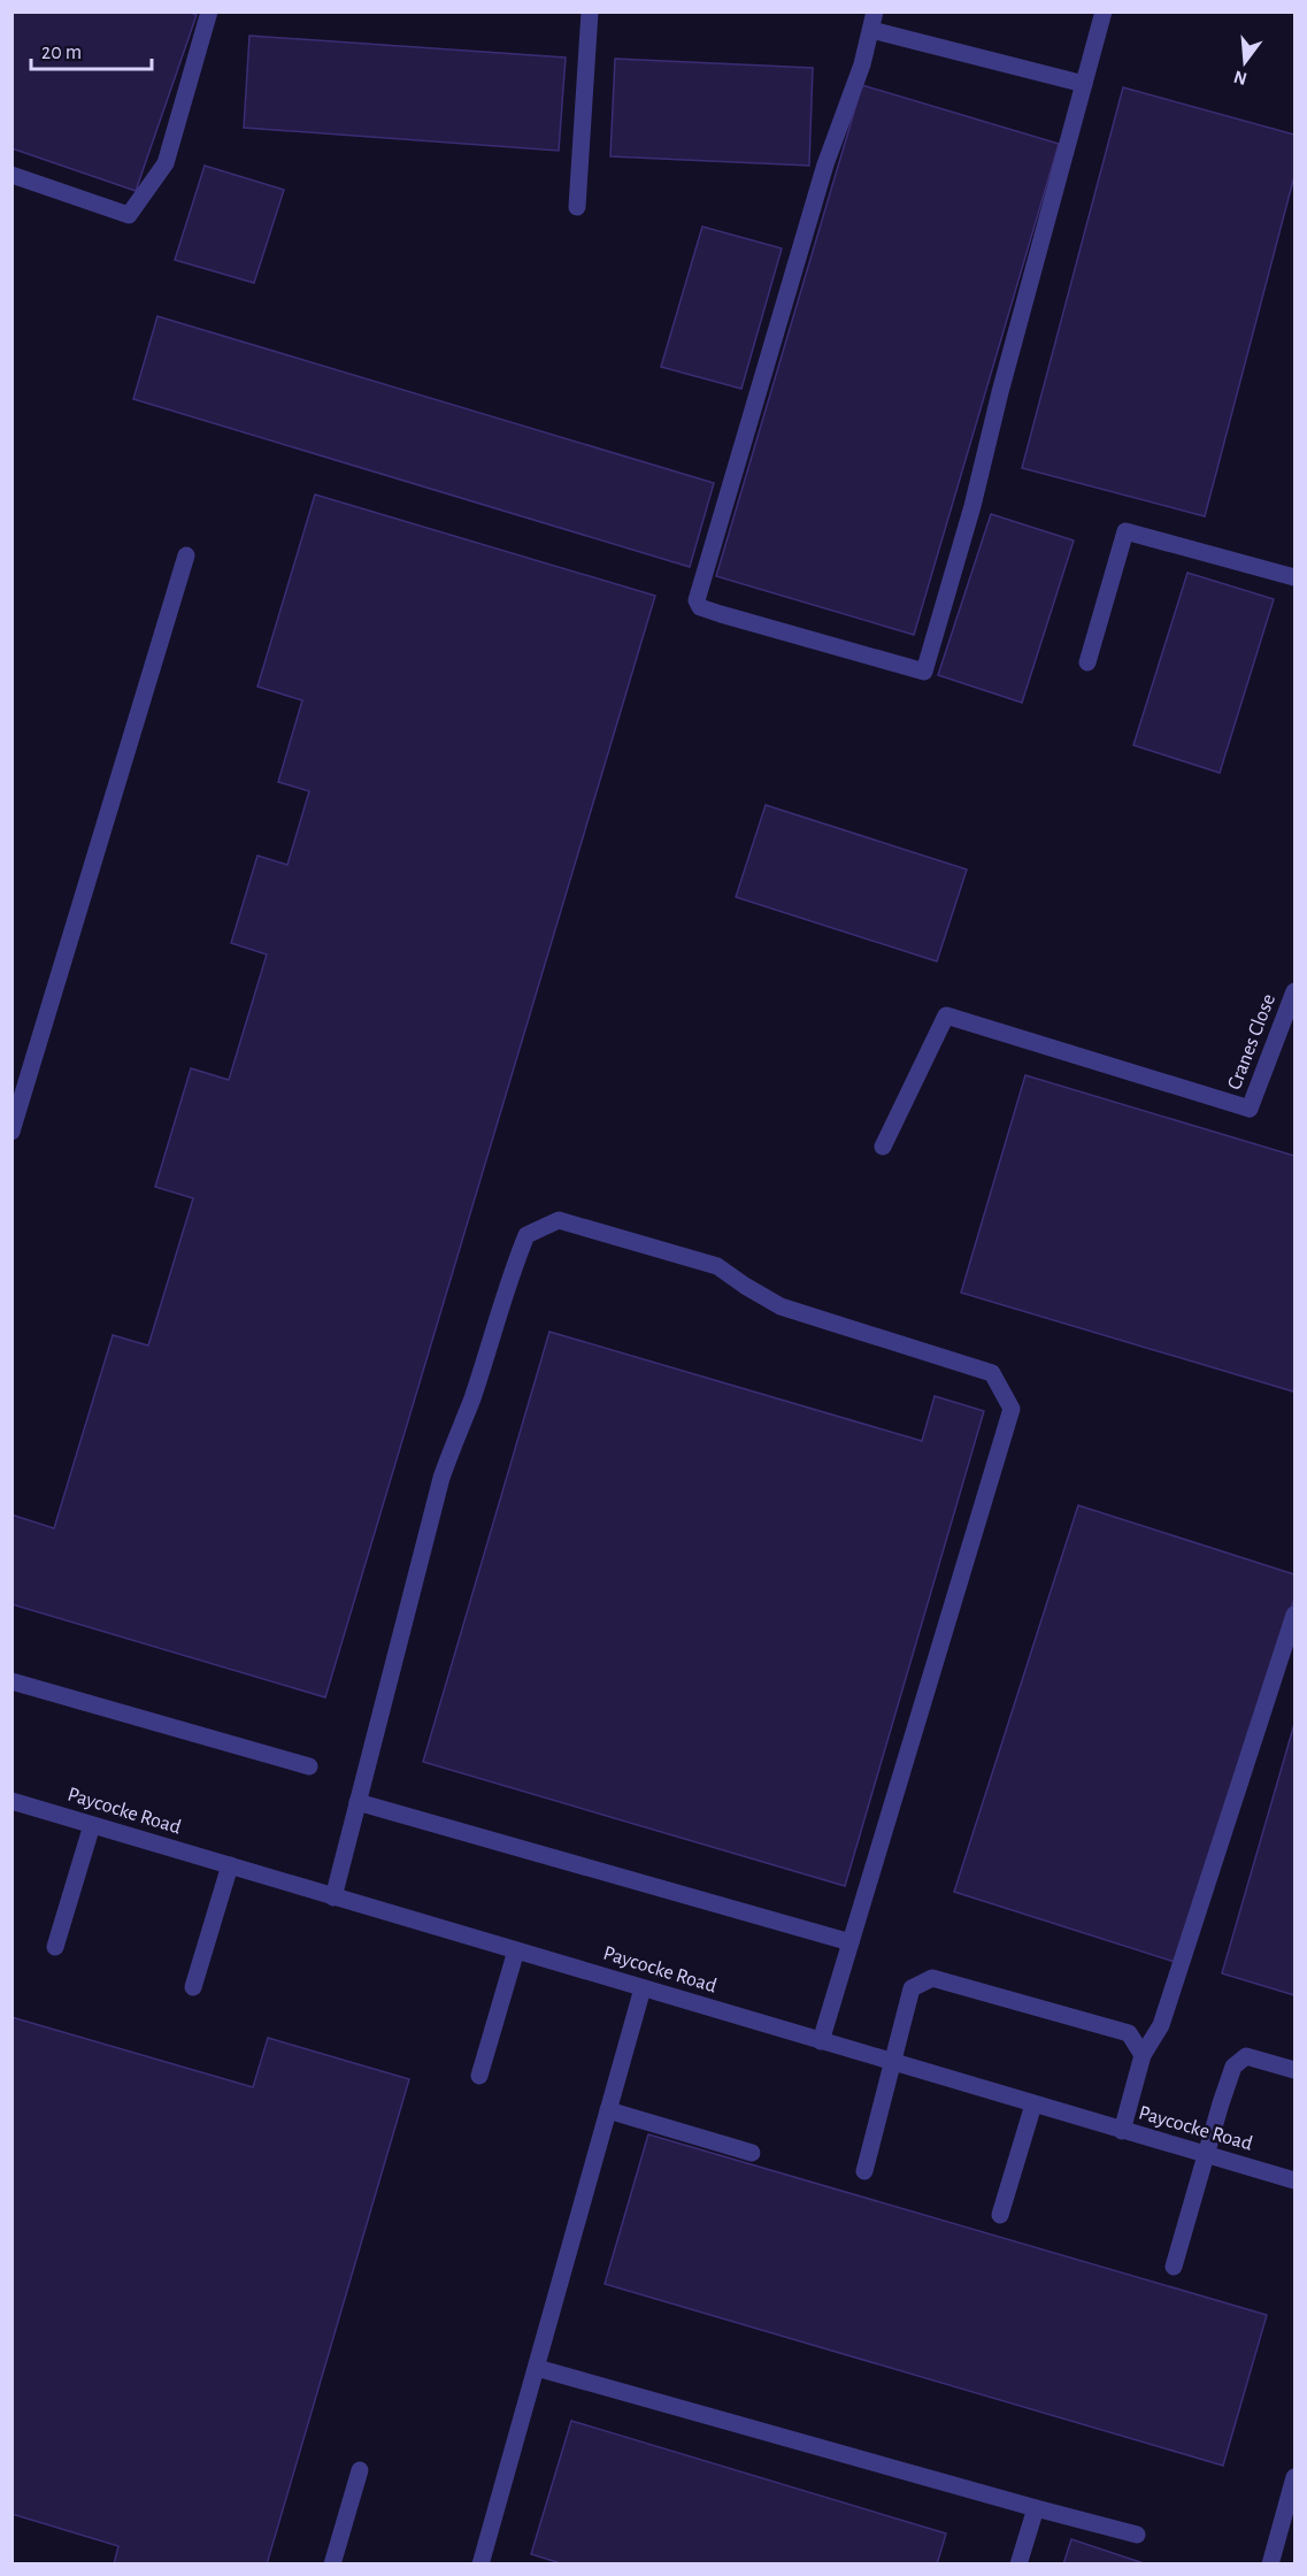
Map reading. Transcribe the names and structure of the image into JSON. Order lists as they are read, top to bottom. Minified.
{"streets":{"street":["Cranes Close","Paycocke Road"]},"scale_bar":"20 m","north":"bottom"}
